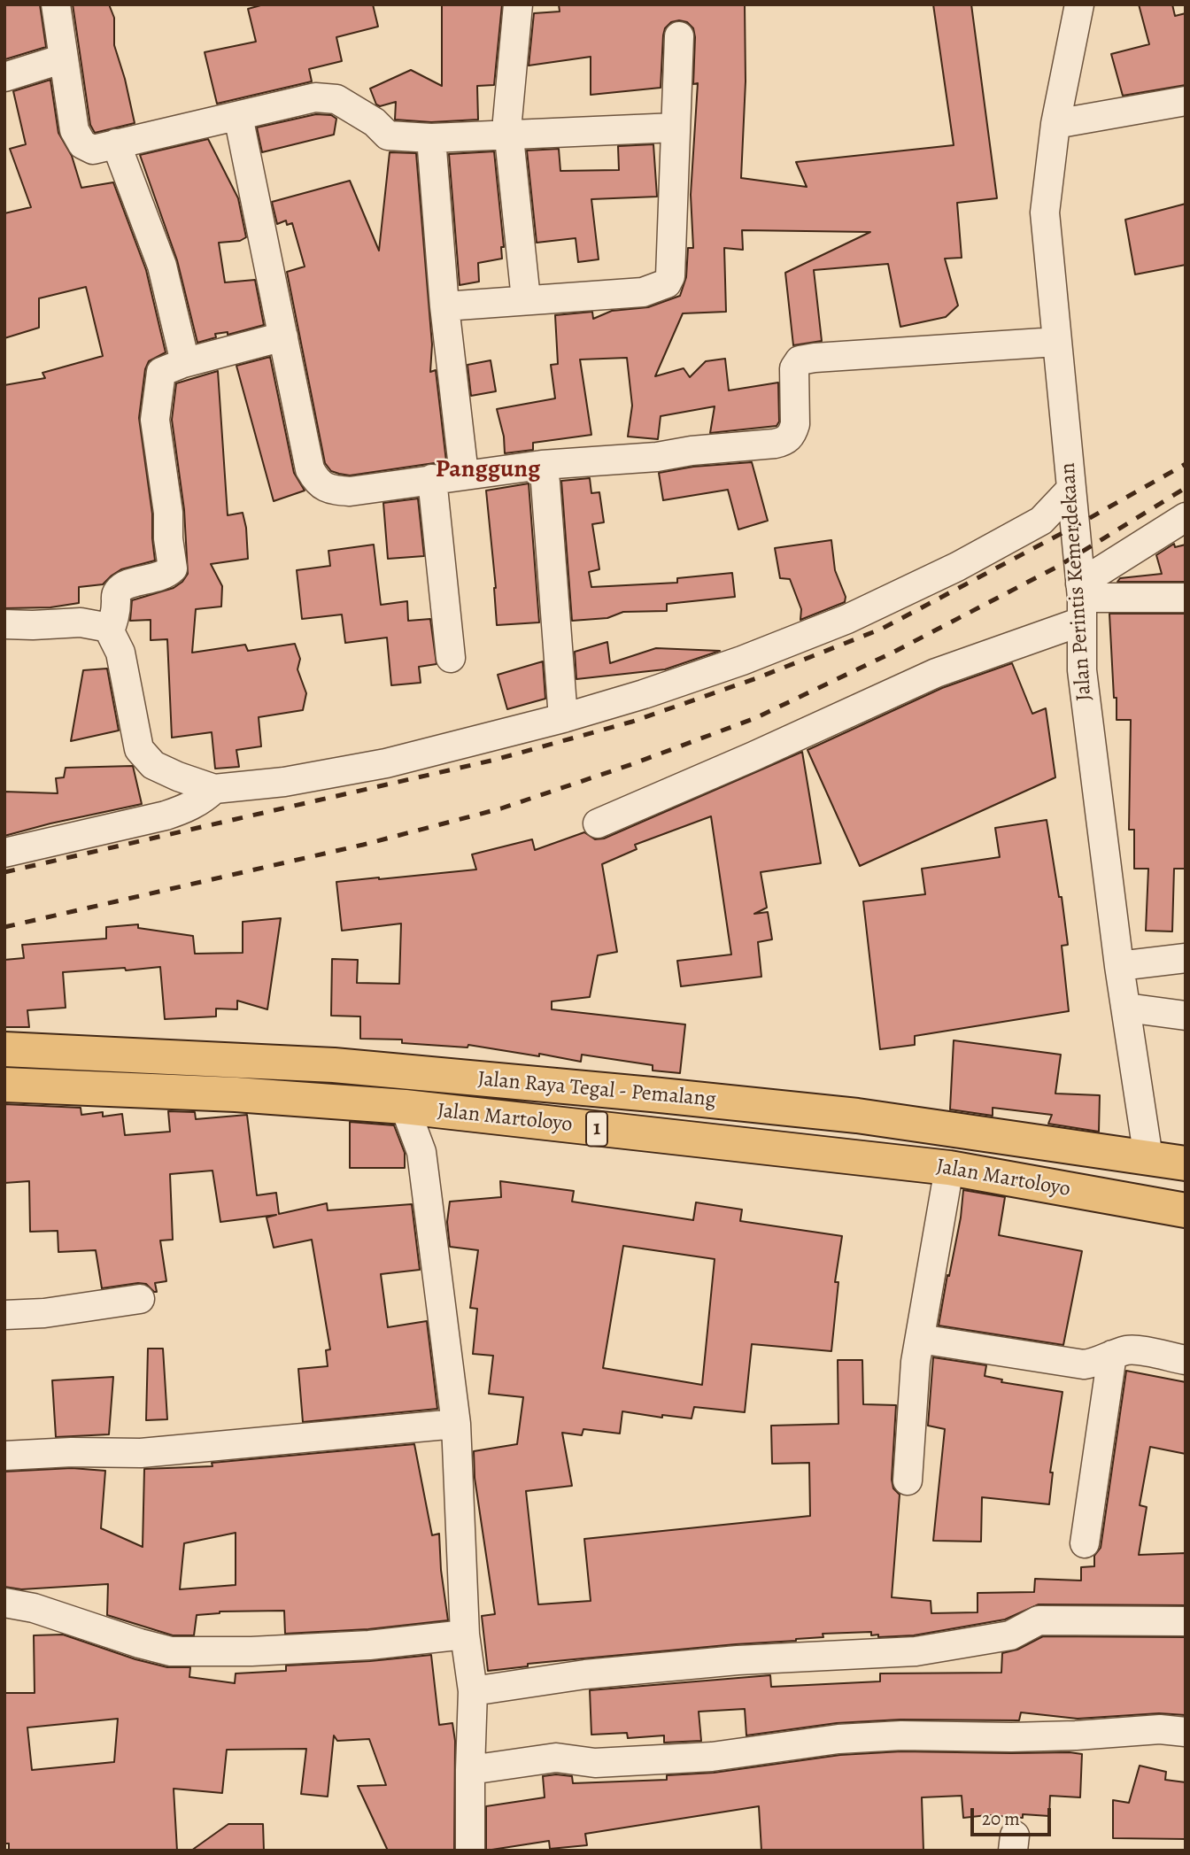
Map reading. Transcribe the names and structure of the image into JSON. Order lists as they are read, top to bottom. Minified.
{"streets":{"highway":["Jalan Raya Tegal - Pemalang","Jalan Martoloyo","1"],"street":["Jalan Perintis Kemerdekaan"]},"crossings":[["Jalan Perintis Kemerdekaan","Jalan Raya Tegal - Pemalang"]],"districts":["Panggung"],"scale_bar":"20 m"}
